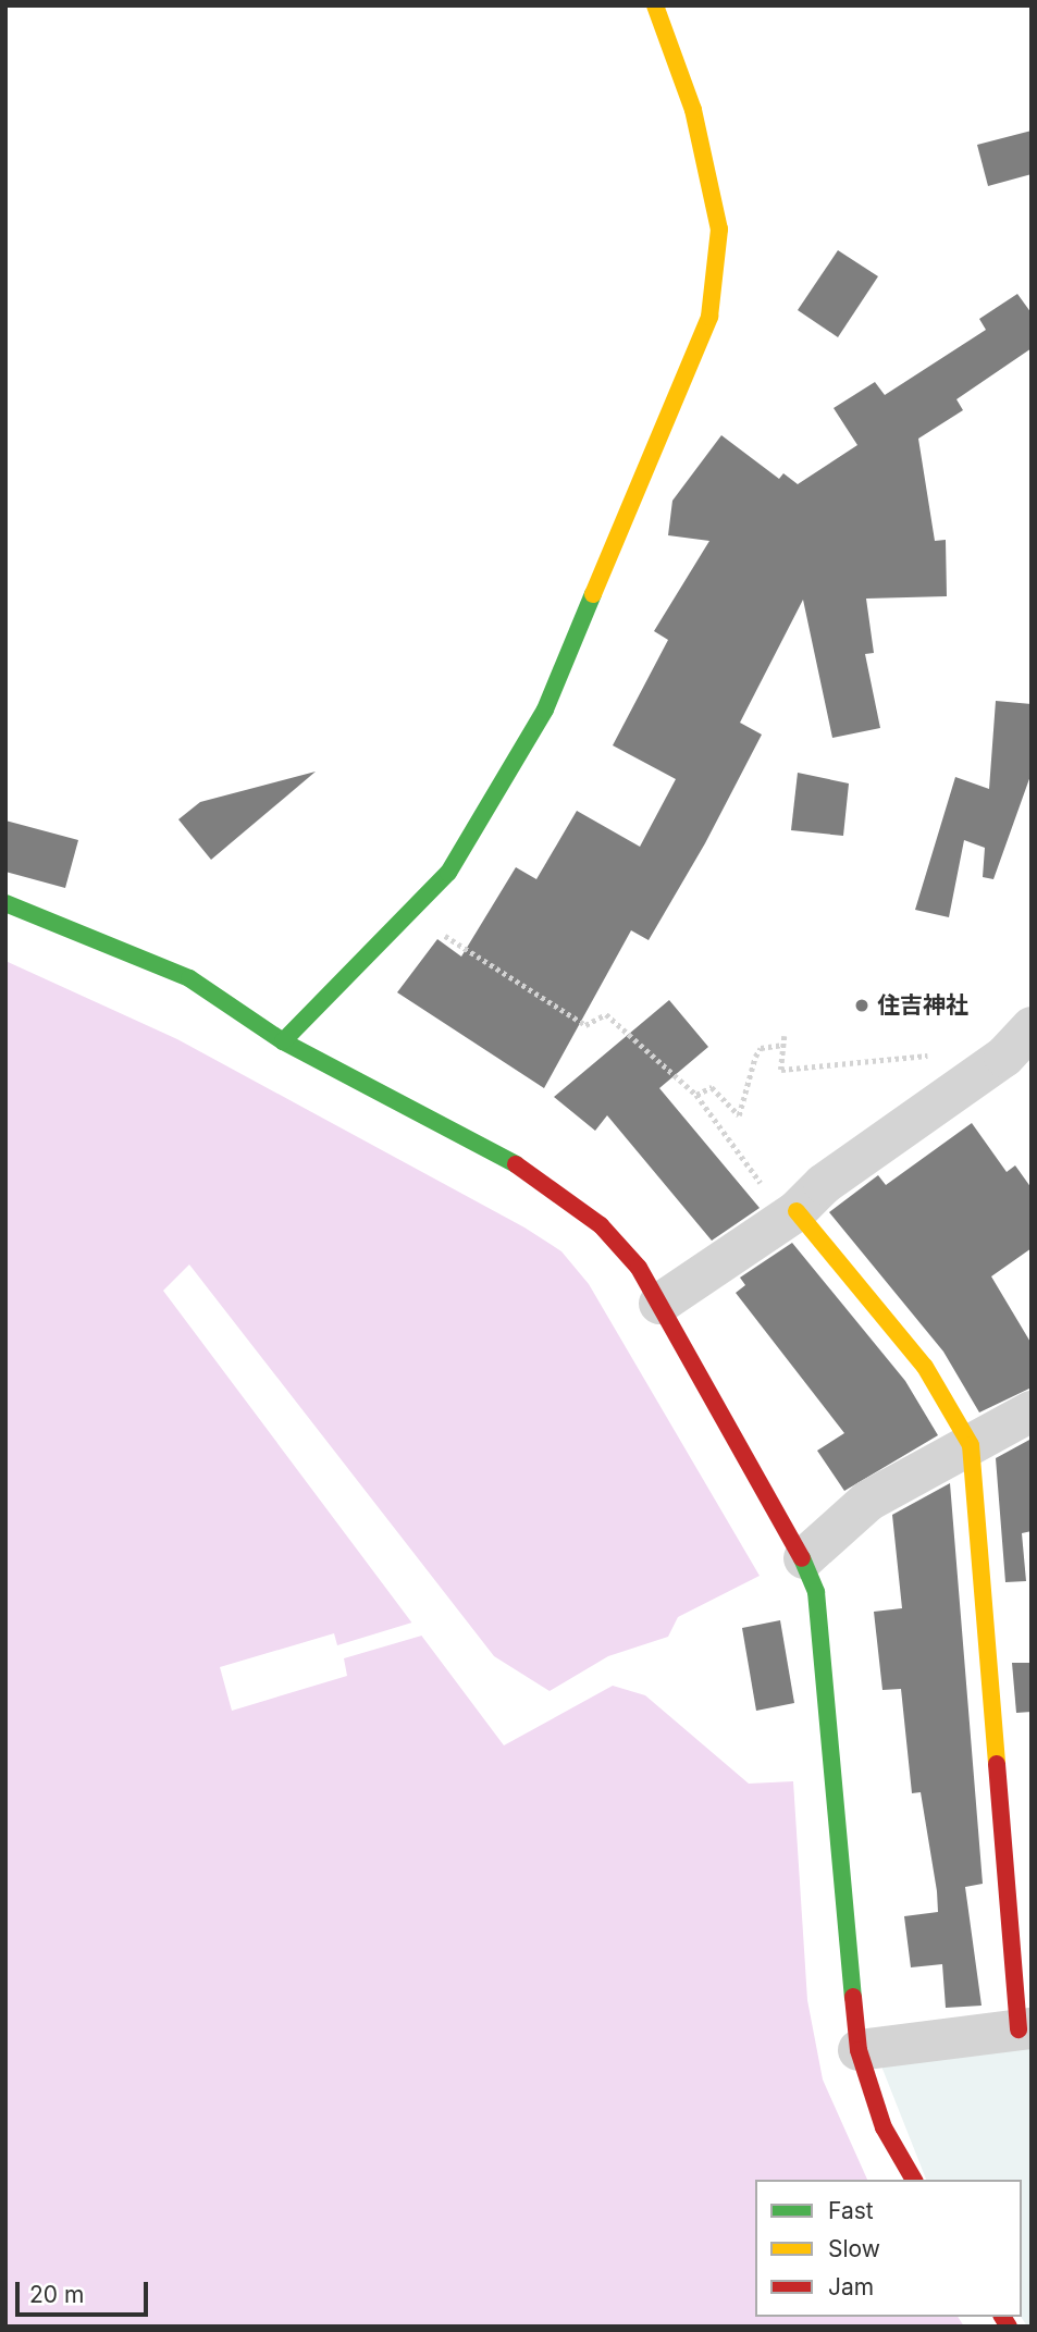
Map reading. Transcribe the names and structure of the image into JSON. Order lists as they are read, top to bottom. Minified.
{"places":["住吉神社"],"legend":["Fast","Slow","Jam"],"scale_bar":"20 m"}
